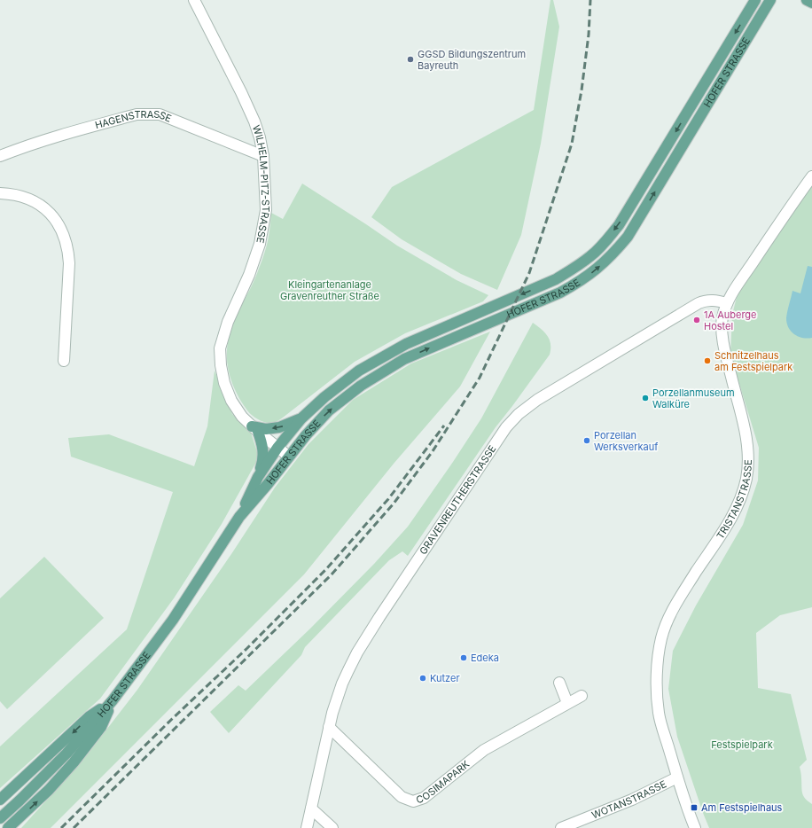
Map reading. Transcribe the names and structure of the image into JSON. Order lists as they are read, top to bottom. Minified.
{"streets":{"main road":["HOFER STRASSE"],"street":["HAGENSTRASSE","WILHELM-PITZ-STRASSE","TRISTANSTRASSE","GRAVENREUTHERSTRASSE","COSIMAPARK","WOTANSTRASSE"]},"crossings":[["HOFER STRASSE","WILHELM-PITZ-STRASSE"],["HAGENSTRASSE","WILHELM-PITZ-STRASSE"],["TRISTANSTRASSE","GRAVENREUTHERSTRASSE"],["TRISTANSTRASSE","WOTANSTRASSE"],["GRAVENREUTHERSTRASSE","COSIMAPARK"]],"parks":["Kleingartenanlage Gravenreuther Straße","Festspielpark"],"places":{"other":["GGSD Bildungszentrum Bayreuth","1A Auberge Hostel","Schnitzelhaus am Festspielpark","Porzellanmuseum Walküre","Porzellan Werksverkauf","Edeka","Kutzer"],"transit":["Am Festspielhaus"]}}
